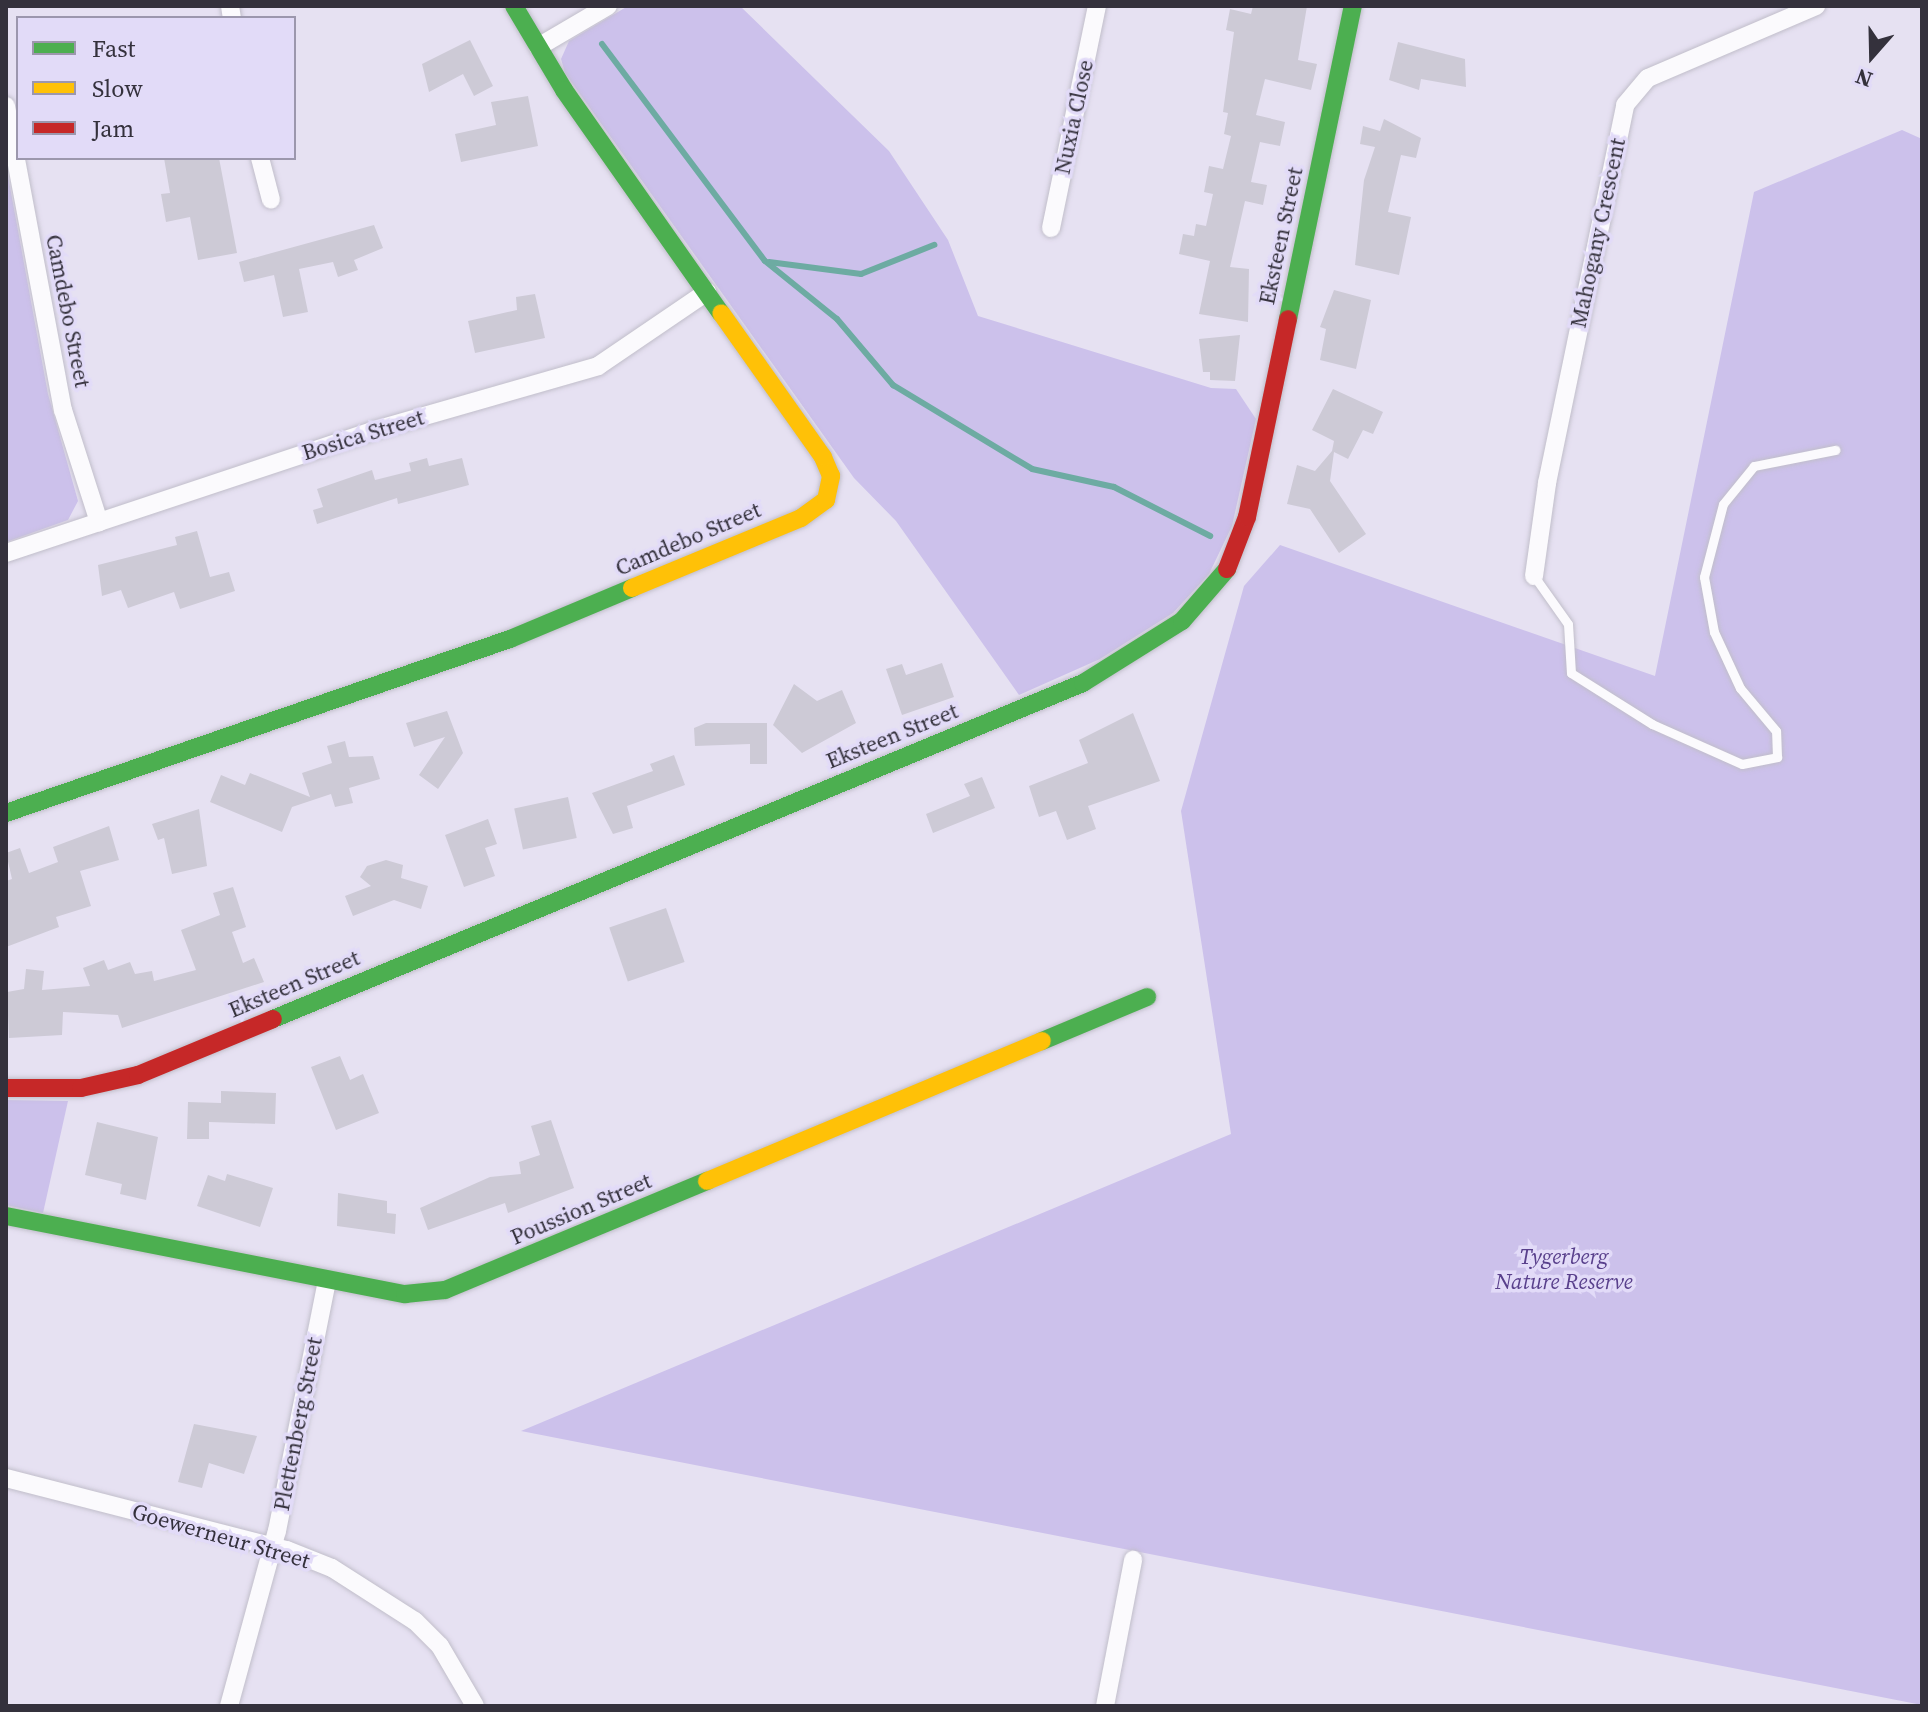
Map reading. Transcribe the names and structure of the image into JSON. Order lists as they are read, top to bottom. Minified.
{"streets":{"street":["Nuxia Close","Mahogany Crescent","Eksteen Street","Camdebo Street","Bosica Street","Poussion Street","Plettenberg Street","Goewerneur Street"]},"crossings":[["Camdebo Street","Bosica Street"],["Poussion Street","Plettenberg Street"],["Plettenberg Street","Goewerneur Street"]],"parks":["Tygerberg Nature Reserve"],"legend":["Fast","Slow","Jam"],"north":"bottom"}
